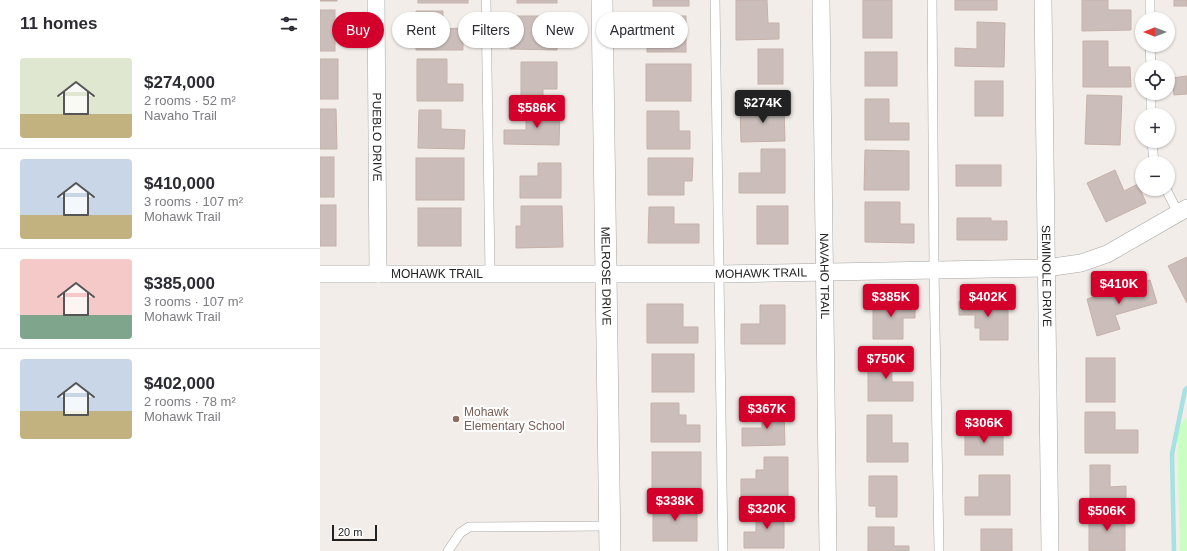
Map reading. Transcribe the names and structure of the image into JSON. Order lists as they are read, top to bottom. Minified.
{"streets":{"street":["PUEBLO DRIVE","MOHAWK TRAIL","NAVAHO TRAIL","MELROSE DRIVE","SEMINOLE DRIVE"]},"crossings":[["PUEBLO DRIVE","MOHAWK TRAIL"],["MOHAWK TRAIL","NAVAHO TRAIL"],["MOHAWK TRAIL","MELROSE DRIVE"],["MOHAWK TRAIL","SEMINOLE DRIVE"]],"places":["Mohawk Elementary School"],"scale_bar":"20 m","north":"left","page":{"heading":"11 homes","map_buttons":["+","−"],"chip":["Buy","Rent","Filters","New","Apartment"],"list":[{"name":"$274,000","note":"2 rooms · 52 m² · Navaho Trail"},{"name":"$410,000","note":"3 rooms · 107 m² · Mohawk Trail"},{"name":"$385,000","note":"3 rooms · 107 m² · Mohawk Trail"},{"name":"$402,000","note":"2 rooms · 78 m² · Mohawk Trail"}],"price":["$274K","$586K","$410K","$385K","$402K","$750K","$367K","$306K","$338K","$320K","$506K"],"scale":"20 m"}}
